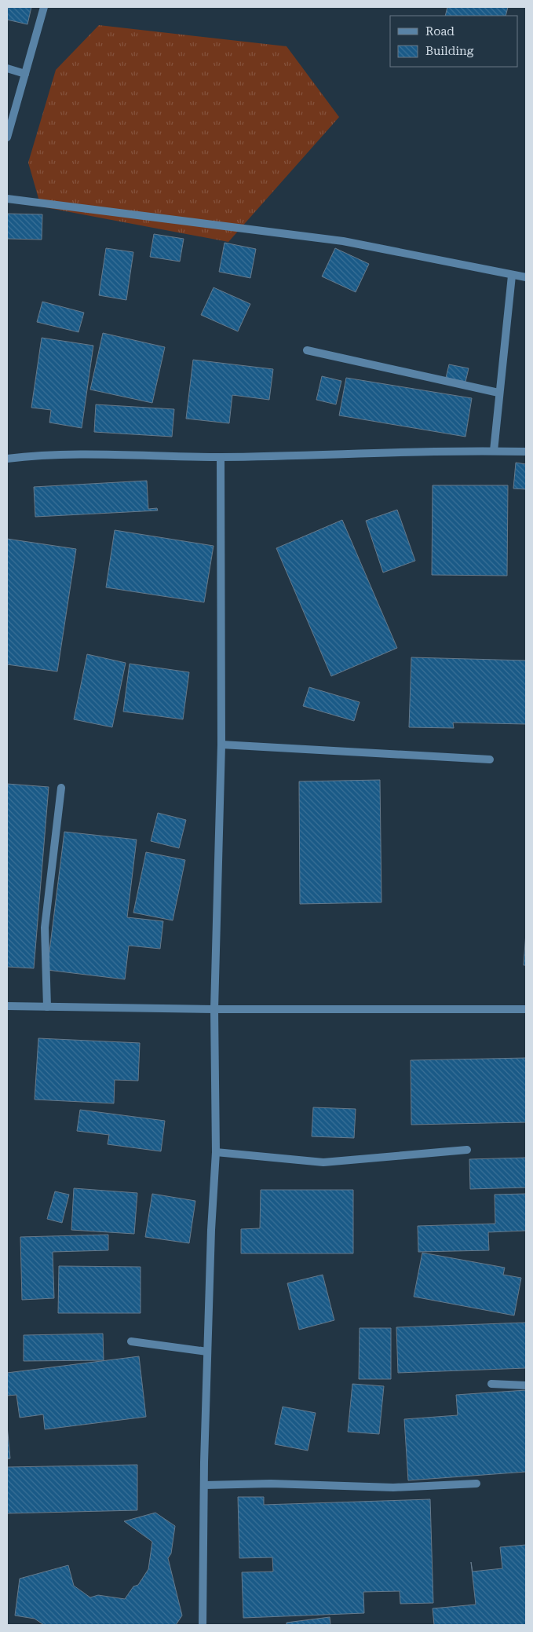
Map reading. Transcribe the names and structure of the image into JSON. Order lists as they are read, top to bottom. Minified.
{"legend":["Road","Building"]}
